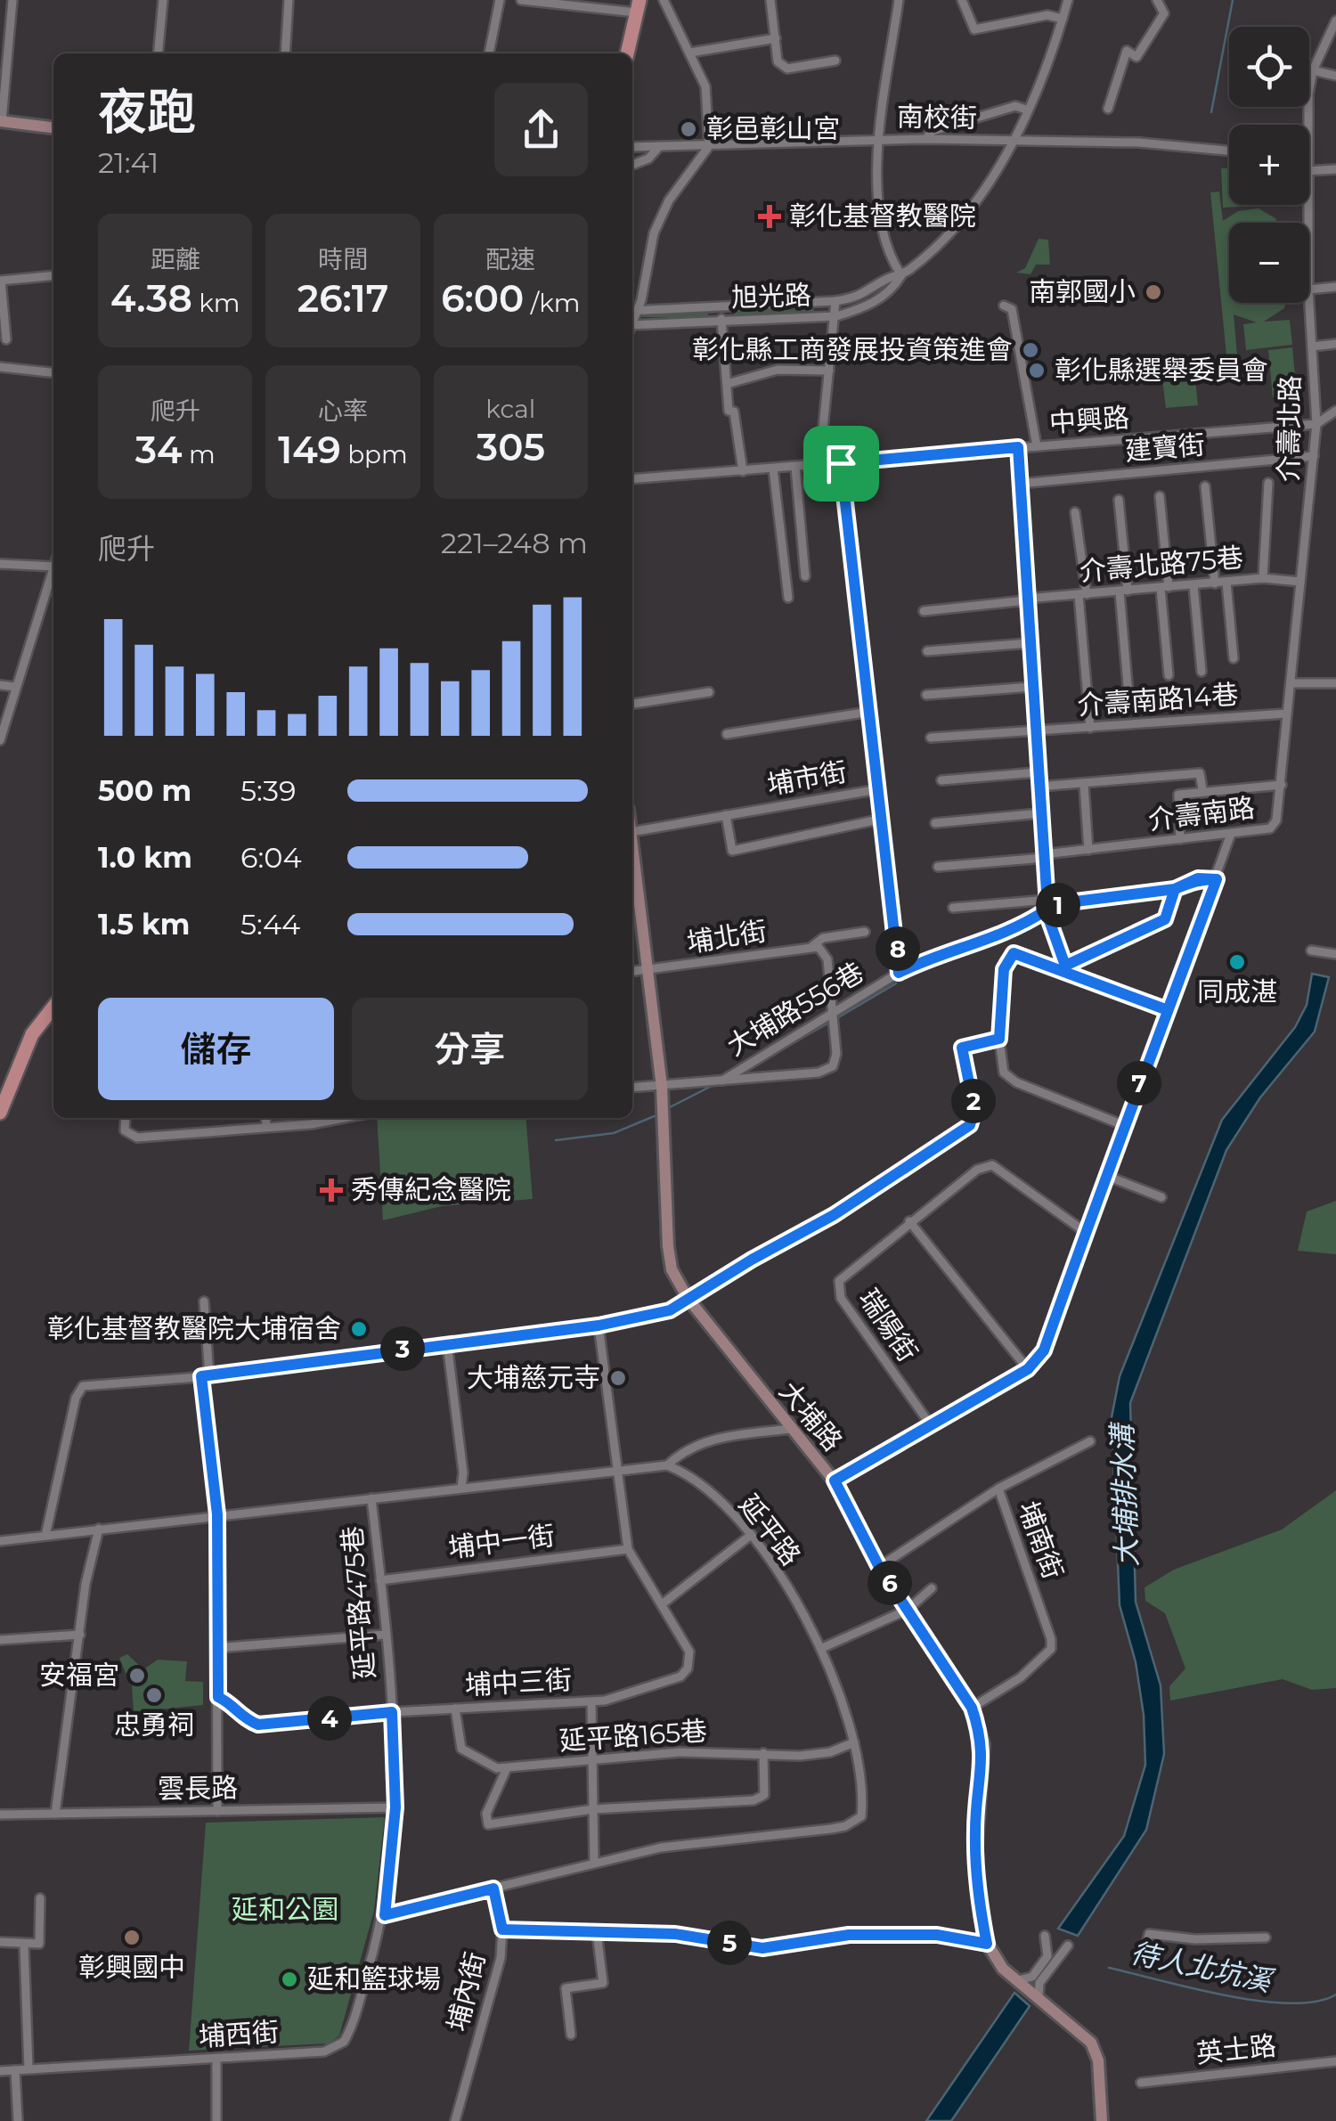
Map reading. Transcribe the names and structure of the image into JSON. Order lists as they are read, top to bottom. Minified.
{"streets":{"main road":["大埔路"],"street":["南校街","旭光路","中興路","介壽北路","建寶街","介壽北路75巷","介壽南路14巷","埔市街","介壽南路","埔北街","大埔路556巷","瑞陽街","延平路","埔南街","埔中一街","延平路475巷","埔中三街","延平路165巷","雲長路","埔內街","埔西街","英士路"]},"crossings":[["南校街","旭光路"],["中興路","介壽北路"],["中興路","埔市街"],["介壽北路","建寶街"],["介壽北路","介壽北路75巷"],["介壽北路","介壽南路"],["介壽南路14巷","介壽南路"],["大埔路556巷","大埔路"],["大埔路","埔南街"],["大埔路","埔內街"],["延平路","延平路475巷"],["延平路","延平路165巷"],["延平路","埔西街"],["埔中一街","延平路475巷"],["埔中一街","埔中三街"],["延平路475巷","埔中三街"],["延平路475巷","雲長路"],["延平路475巷","埔西街"],["埔中三街","延平路165巷"]],"water":["大埔排水溝","待人北坑溪"],"parks":["延和公園"],"places":{"other":["彰邑彰山宮","南郭國小","彰化縣工商發展投資策進會","彰化縣選舉委員會","同成湛","彰化基督教醫院大埔宿舍","大埔慈元寺","安福宮","忠勇祠","彰興國中","延和籃球場"],"health":["彰化基督教醫院","秀傳紀念醫院"]},"page":{"map_buttons":["+","−"],"heading":["夜跑","21:41"],"stats":[["距離","4.38 km"],["時間","26:17"],["配速","6:00 /km"],["爬升","34 m"],["心率","149 bpm"],["kcal","305"]],"chart":["爬升","221–248 m"],"list":[{"name":"500 m","note":"5:39"},{"name":"1.0 km","note":"6:04"},{"name":"1.5 km","note":"5:44"}],"pins":["1","8","7","2","3","6","4","5"],"buttons":["儲存","分享"]}}
